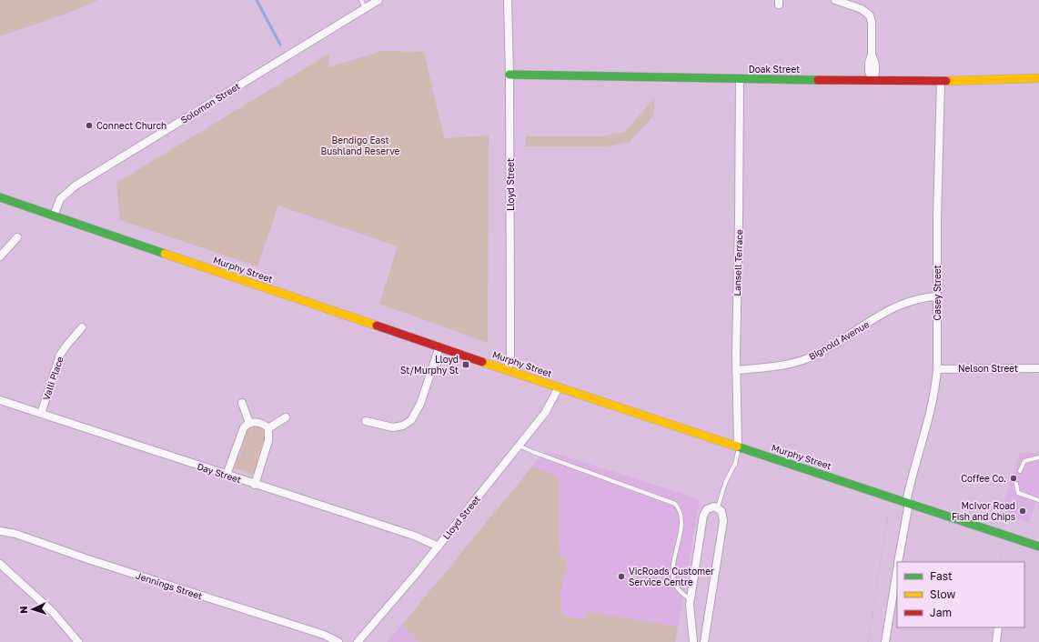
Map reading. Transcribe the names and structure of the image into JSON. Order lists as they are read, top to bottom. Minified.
{"streets":{"street":["Doak Street","Solomon Street","Lloyd Street","Lansell Terrace","Murphy Street","Casey Street","Bignold Avenue","Nelson Street","Valli Place","Day Street","Jennings Street"]},"crossings":[["Doak Street","Lloyd Street"],["Doak Street","Lansell Terrace"],["Doak Street","Casey Street"],["Solomon Street","Murphy Street"],["Lloyd Street","Murphy Street"],["Lloyd Street","Day Street"],["Lansell Terrace","Murphy Street"],["Lansell Terrace","Bignold Avenue"],["Murphy Street","Casey Street"],["Casey Street","Bignold Avenue"],["Casey Street","Nelson Street"],["Valli Place","Day Street"]],"parks":["Bendigo East Bushland Reserve"],"places":{"other":["Connect Church","Coffee Co.","McIvor Road Fish and Chips","VicRoads Customer Service Centre"],"transit":["Lloyd St/Murphy St"]},"legend":["Fast","Slow","Jam"],"north":"left"}
